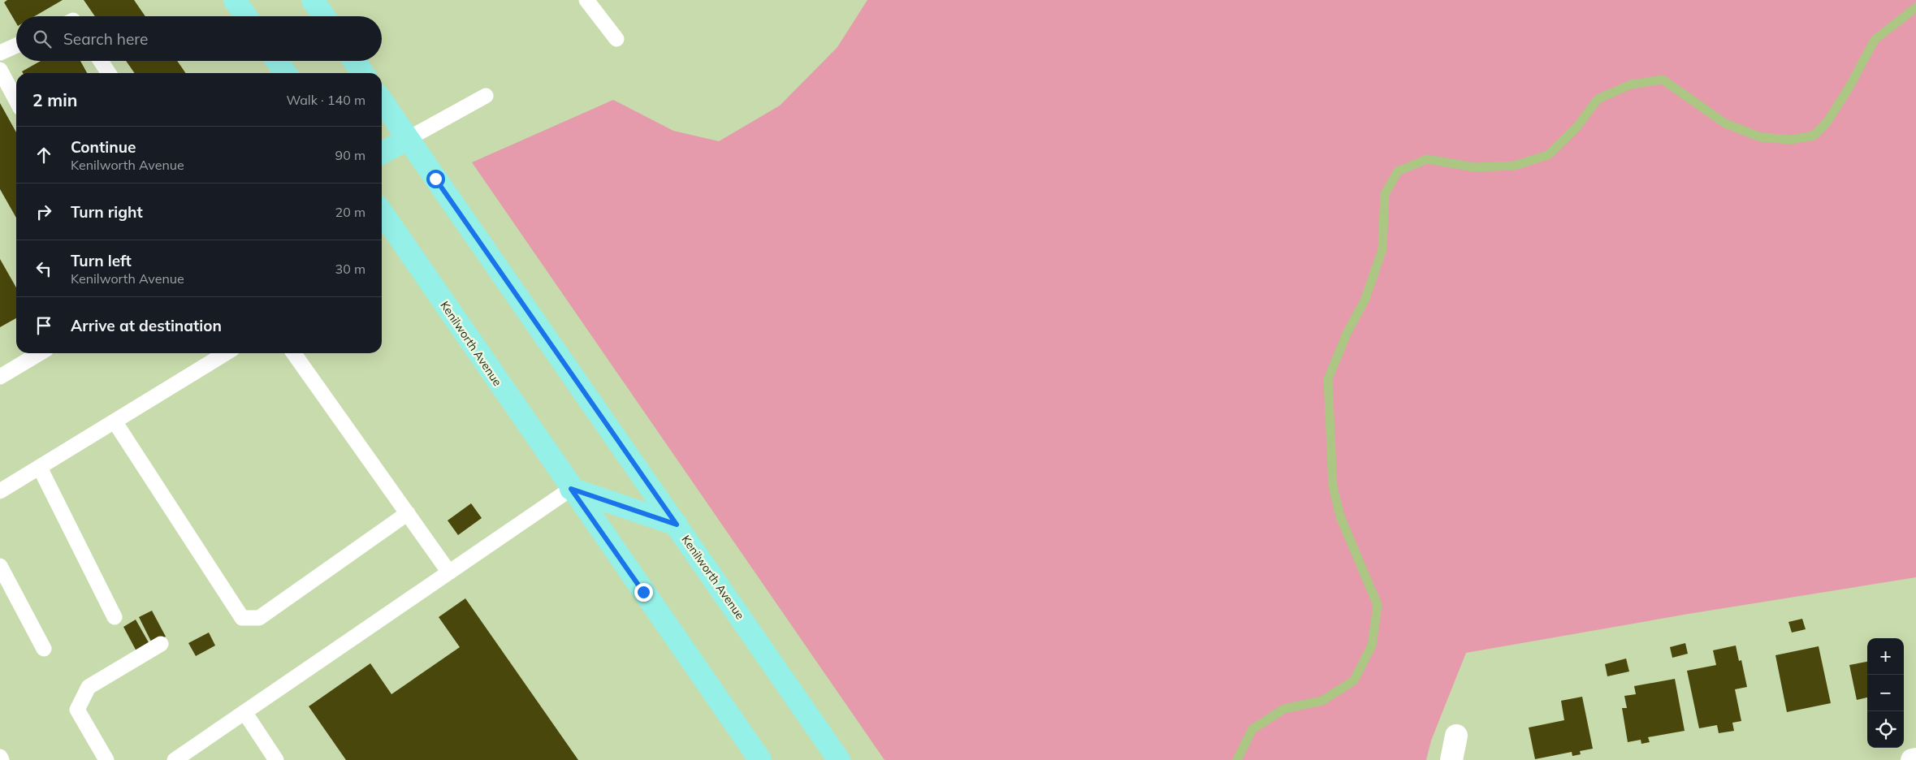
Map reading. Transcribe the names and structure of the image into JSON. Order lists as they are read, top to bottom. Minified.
{"streets":{"main road":["Kenilworth Avenue"]},"page":{"search":"Search here","heading":["2 min","Walk · 140 m"],"list":[["Continue","Kenilworth Avenue","90 m"],["Turn right","20 m"],["Turn left","Kenilworth Avenue","30 m"],"Arrive at destination"],"map_buttons":["+","−"]}}
